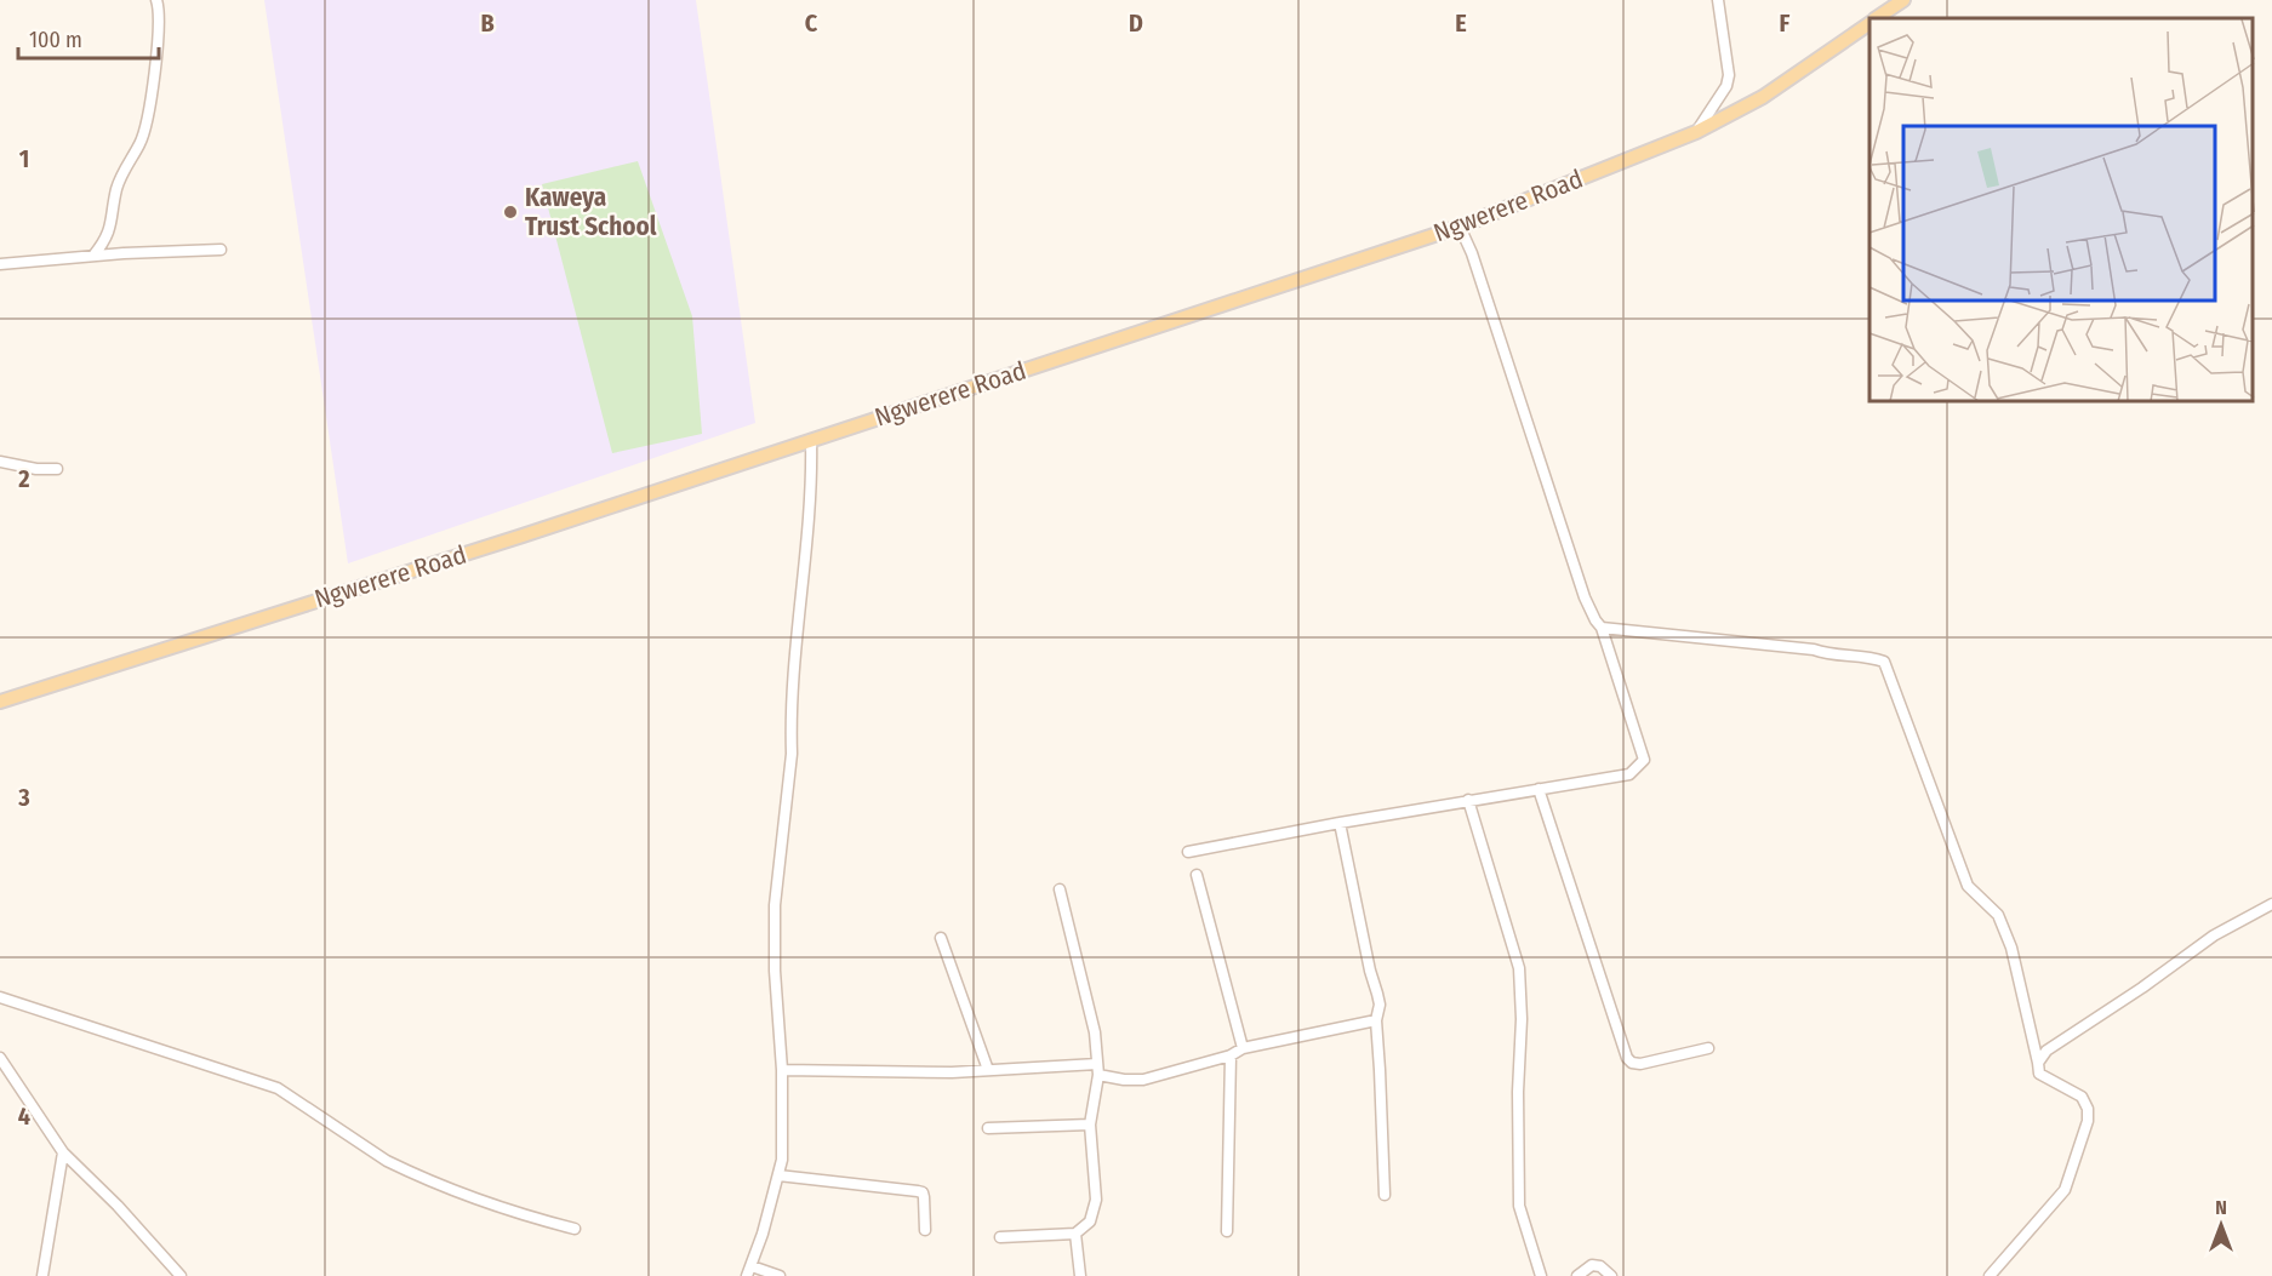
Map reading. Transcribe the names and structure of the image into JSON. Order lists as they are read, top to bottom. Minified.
{"streets":{"main road":["Ngwerere Road"]},"places":["Kaweya Trust School"],"scale_bar":"100 m","north":"top","grid":{"columns":["B","C","D","E","F"],"rows":["1","2","3","4"]}}
